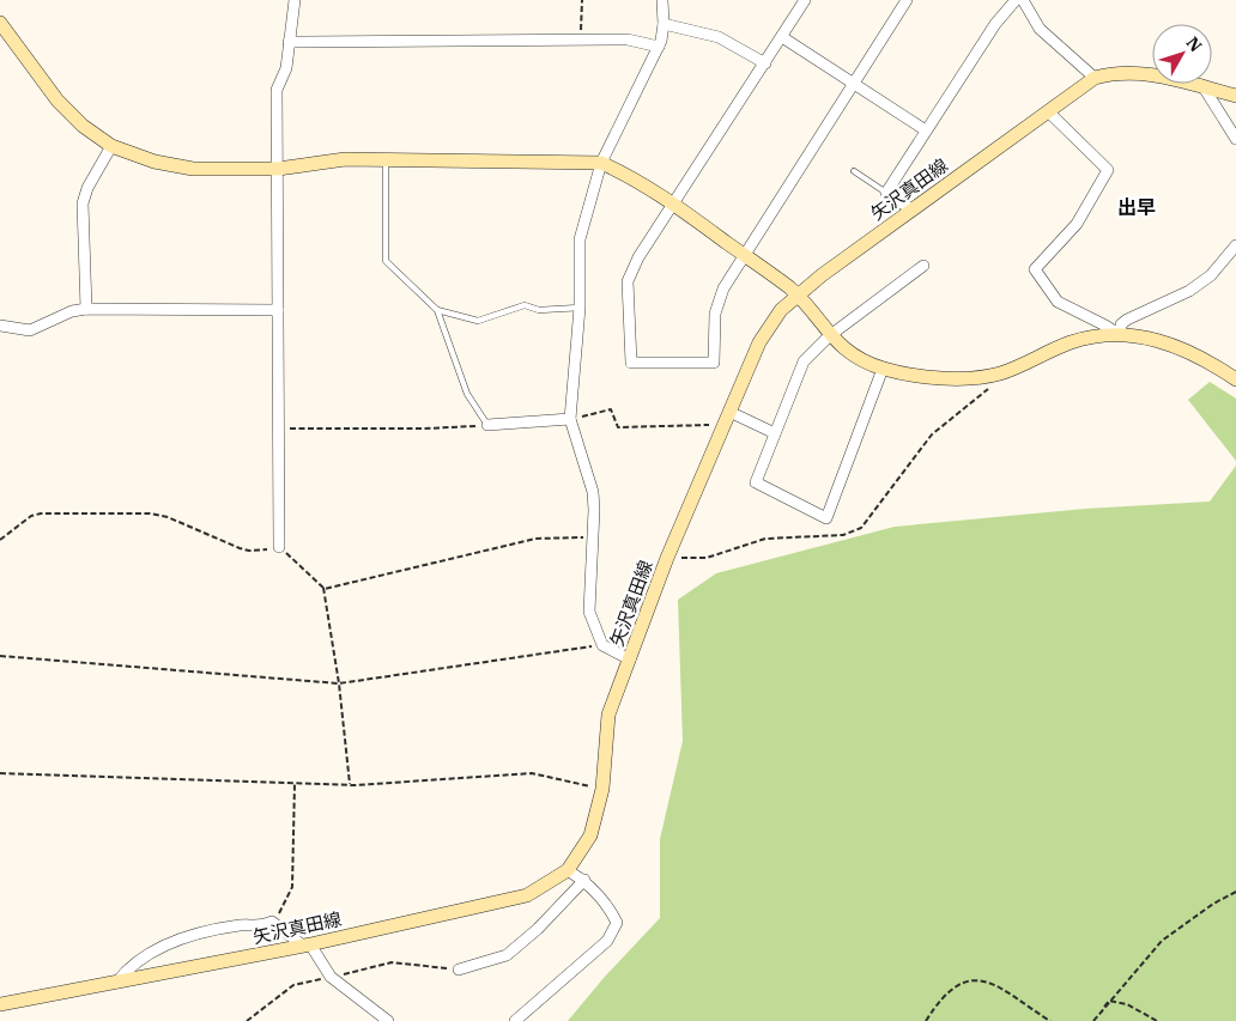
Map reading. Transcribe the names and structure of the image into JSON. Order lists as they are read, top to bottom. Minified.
{"streets":{"main road":["矢沢真田線"]},"districts":["出早"],"north":"top right"}
